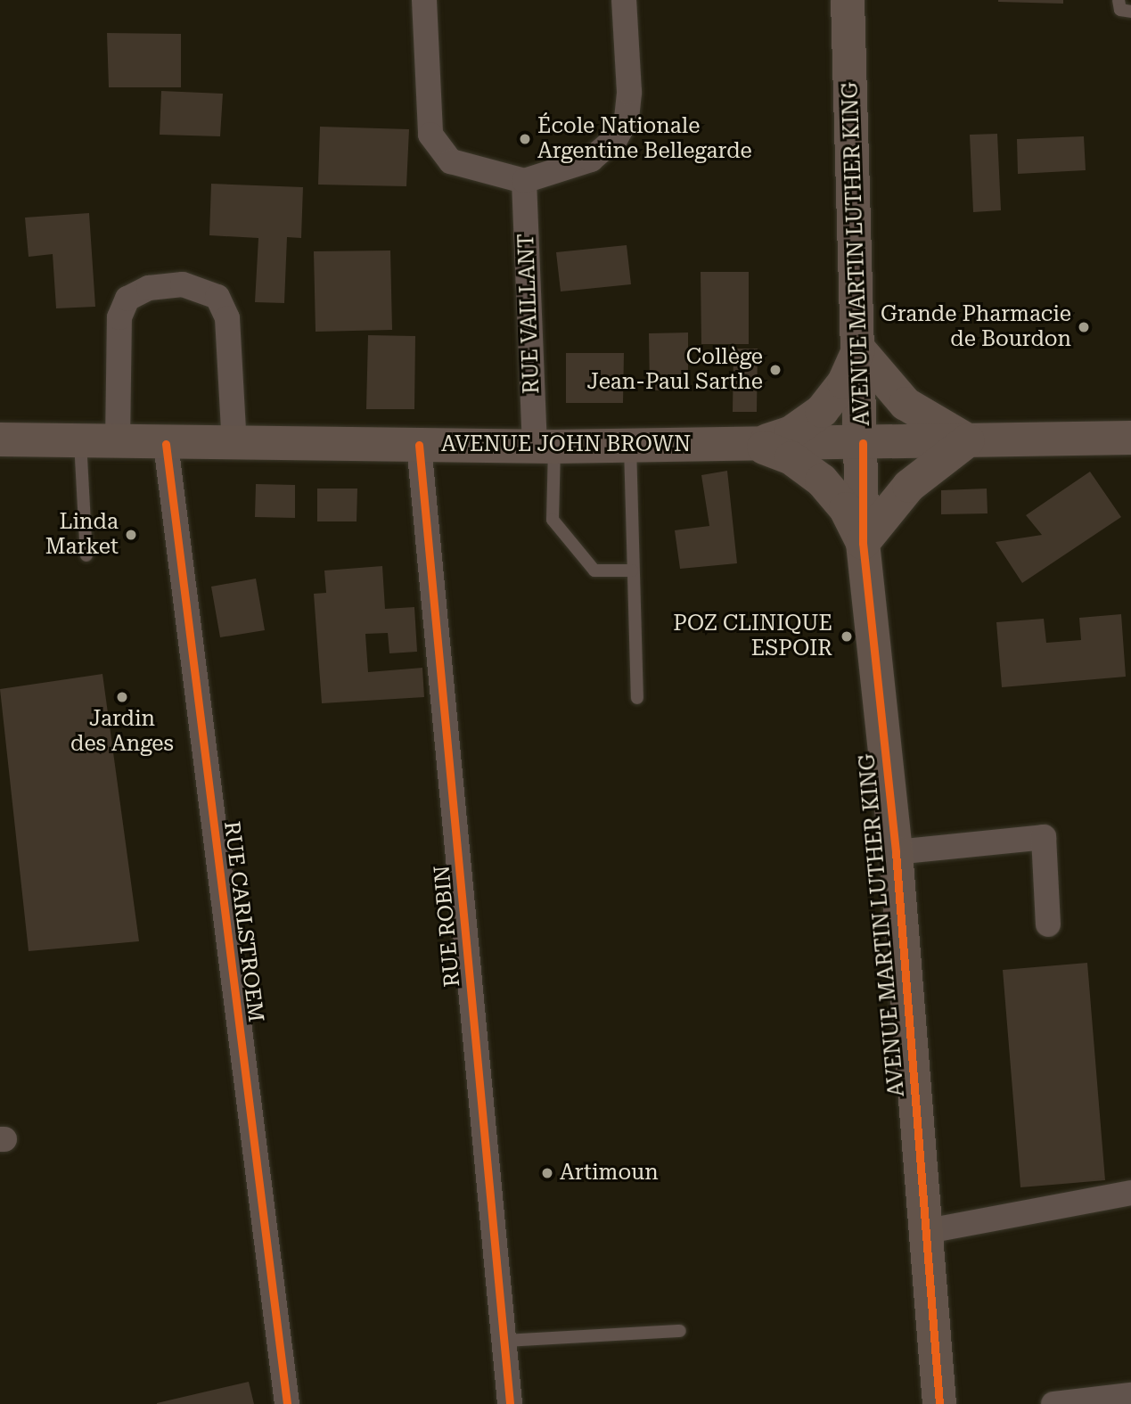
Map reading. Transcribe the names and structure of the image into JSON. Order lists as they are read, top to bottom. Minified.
{"streets":{"main road":["AVENUE MARTIN LUTHER KING","AVENUE JOHN BROWN"],"street":["RUE VAILLANT","RUE CARLSTROEM","RUE ROBIN"]},"crossings":[["AVENUE MARTIN LUTHER KING","AVENUE JOHN BROWN"],["RUE VAILLANT","AVENUE JOHN BROWN"],["AVENUE JOHN BROWN","RUE CARLSTROEM"],["AVENUE JOHN BROWN","RUE ROBIN"]],"places":["École Nationale Argentine Bellegarde","Grande Pharmacie de Bourdon","Collège Jean-Paul Sarthe","Linda Market","POZ CLINIQUE ESPOIR","Jardin des Anges","Artimoun"]}
